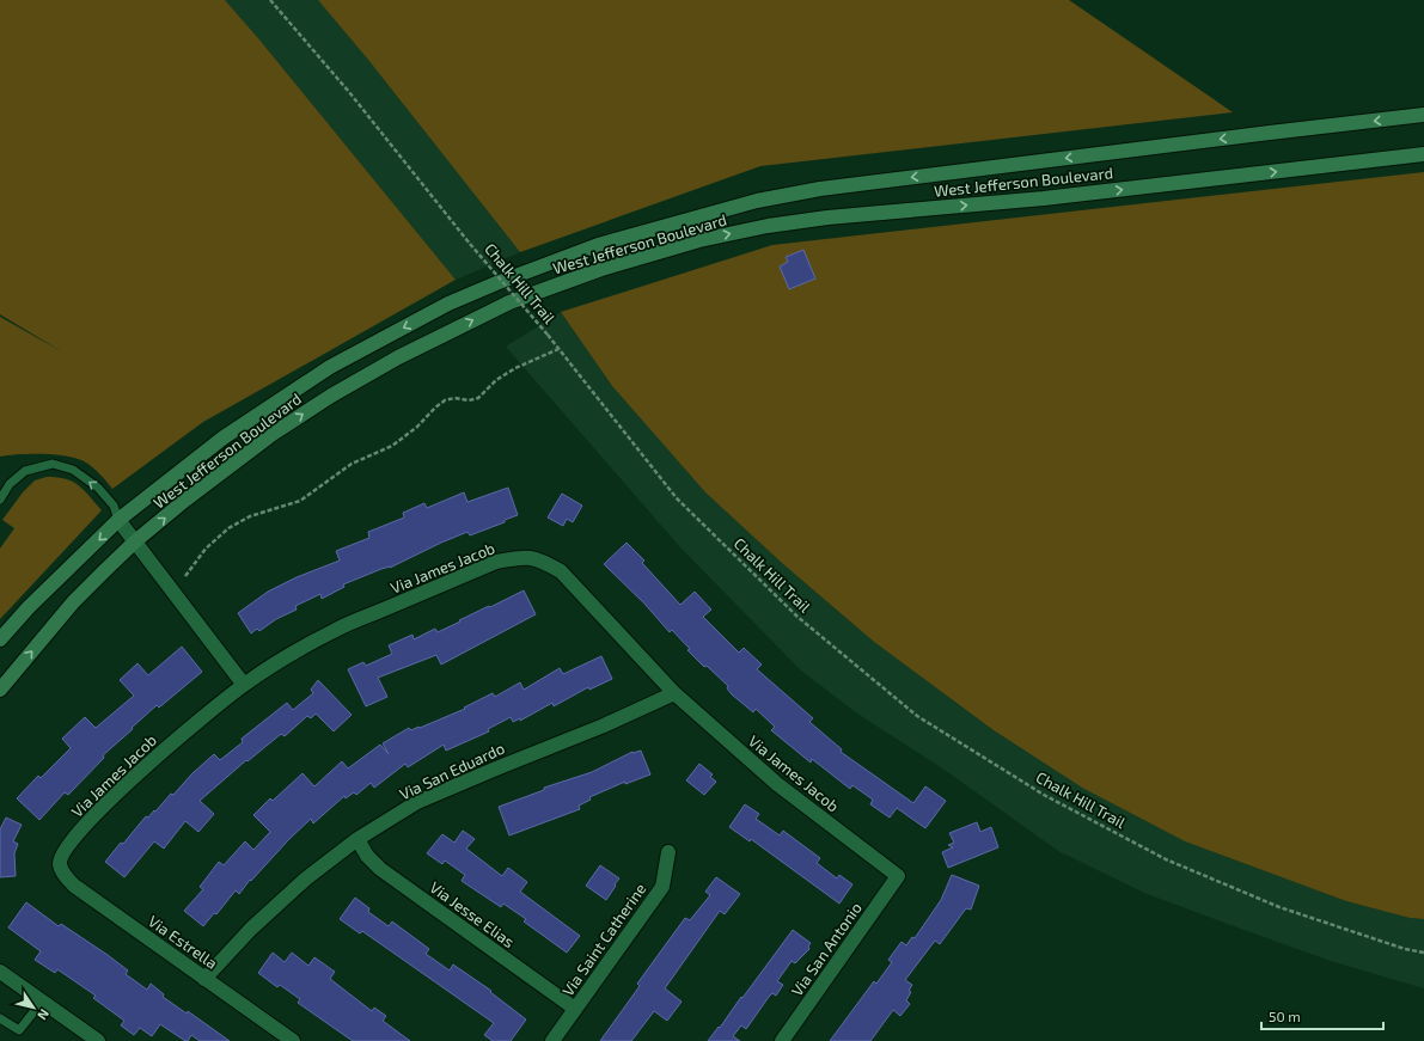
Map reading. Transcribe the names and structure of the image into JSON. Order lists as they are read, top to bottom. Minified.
{"streets":{"main road":["West Jefferson Boulevard"],"street":["Via James Jacob","Via San Eduardo","Via Jesse Elias","Via Saint Catherine","Via Estrella","Via San Antonio"],"path":["Chalk Hill Trail"]},"crossings":[["Via James Jacob","Via San Eduardo"],["Via James Jacob","Via Estrella"],["Via James Jacob","Via San Antonio"],["Via San Eduardo","Via Jesse Elias"],["Via San Eduardo","Via Estrella"],["Via Jesse Elias","Via Saint Catherine"]],"scale_bar":"50 m","north":"bottom right"}
